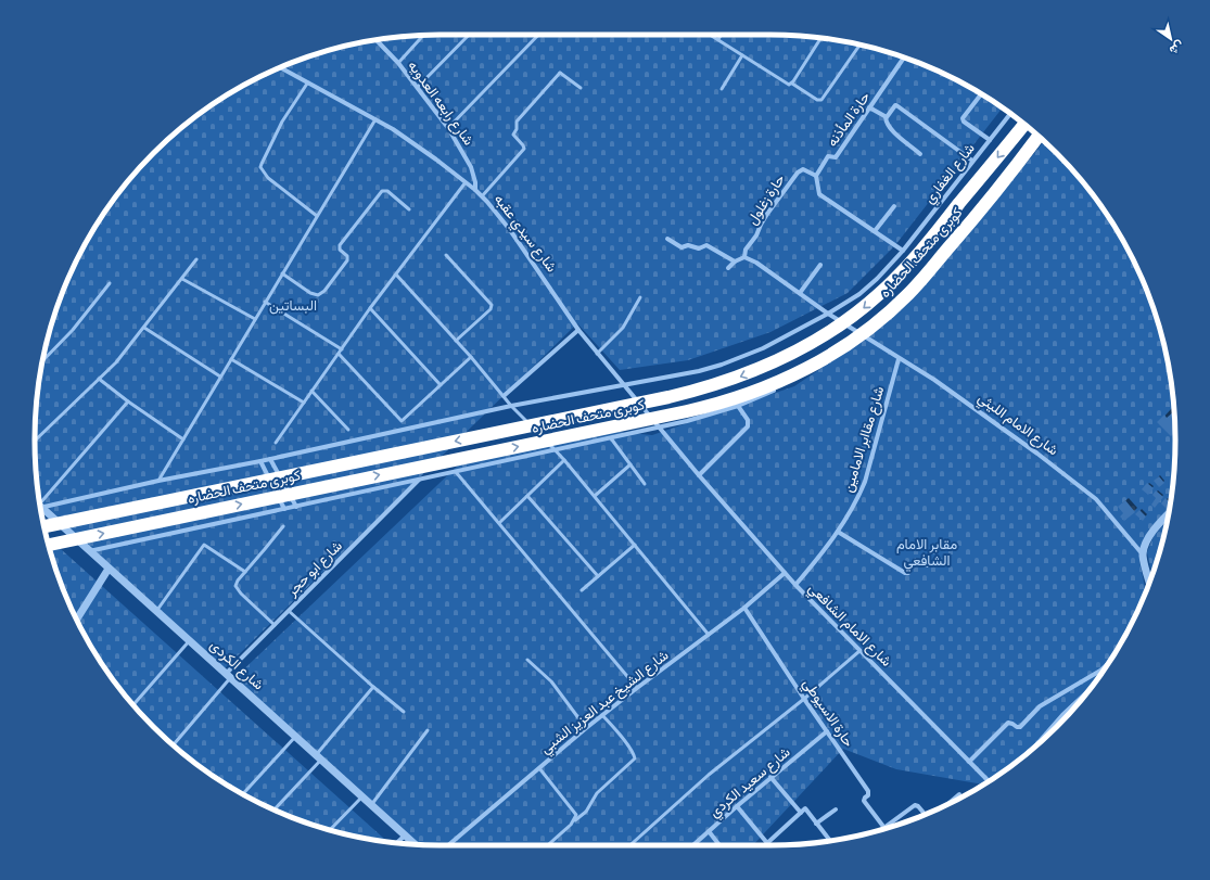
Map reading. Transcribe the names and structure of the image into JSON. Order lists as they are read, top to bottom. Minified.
{"streets":{"highway":["كوبرى متحف الحضاره"],"street":["شارع رابعه العدويه","حارة المأذنه","شارع الغفاري","حارة زغلول","شارع سيدي عقبه","شارع الامام الليثي","شارع مقاابر الامامين","شارع ابو حجر","شارع الامام الشافعي","شارع الكردى","شارع الشيخ عبد العزيز الشبي","حارة الاسيوطي","شارع سعيد الكردي"]},"crossings":[["شارع رابعه العدويه","شارع سيدي عقبه"],["حارة المأذنه","حارة زغلول"],["شارع الغفاري","شارع سيدي عقبه"],["شارع الغفاري","شارع الامام الليثي"],["شارع سيدي عقبه","شارع الامام الشافعي"],["شارع الامام الليثي","شارع مقاابر الامامين"],["شارع مقاابر الامامين","شارع الامام الشافعي"],["شارع ابو حجر","شارع الكردى"],["شارع الامام الشافعي","شارع الشيخ عبد العزيز الشبي"],["شارع الشيخ عبد العزيز الشبي","حارة الاسيوطي"],["حارة الاسيوطي","شارع سعيد الكردي"]],"parks":["البساتين","مقابر الامام الشافعي"],"north":"bottom right"}
